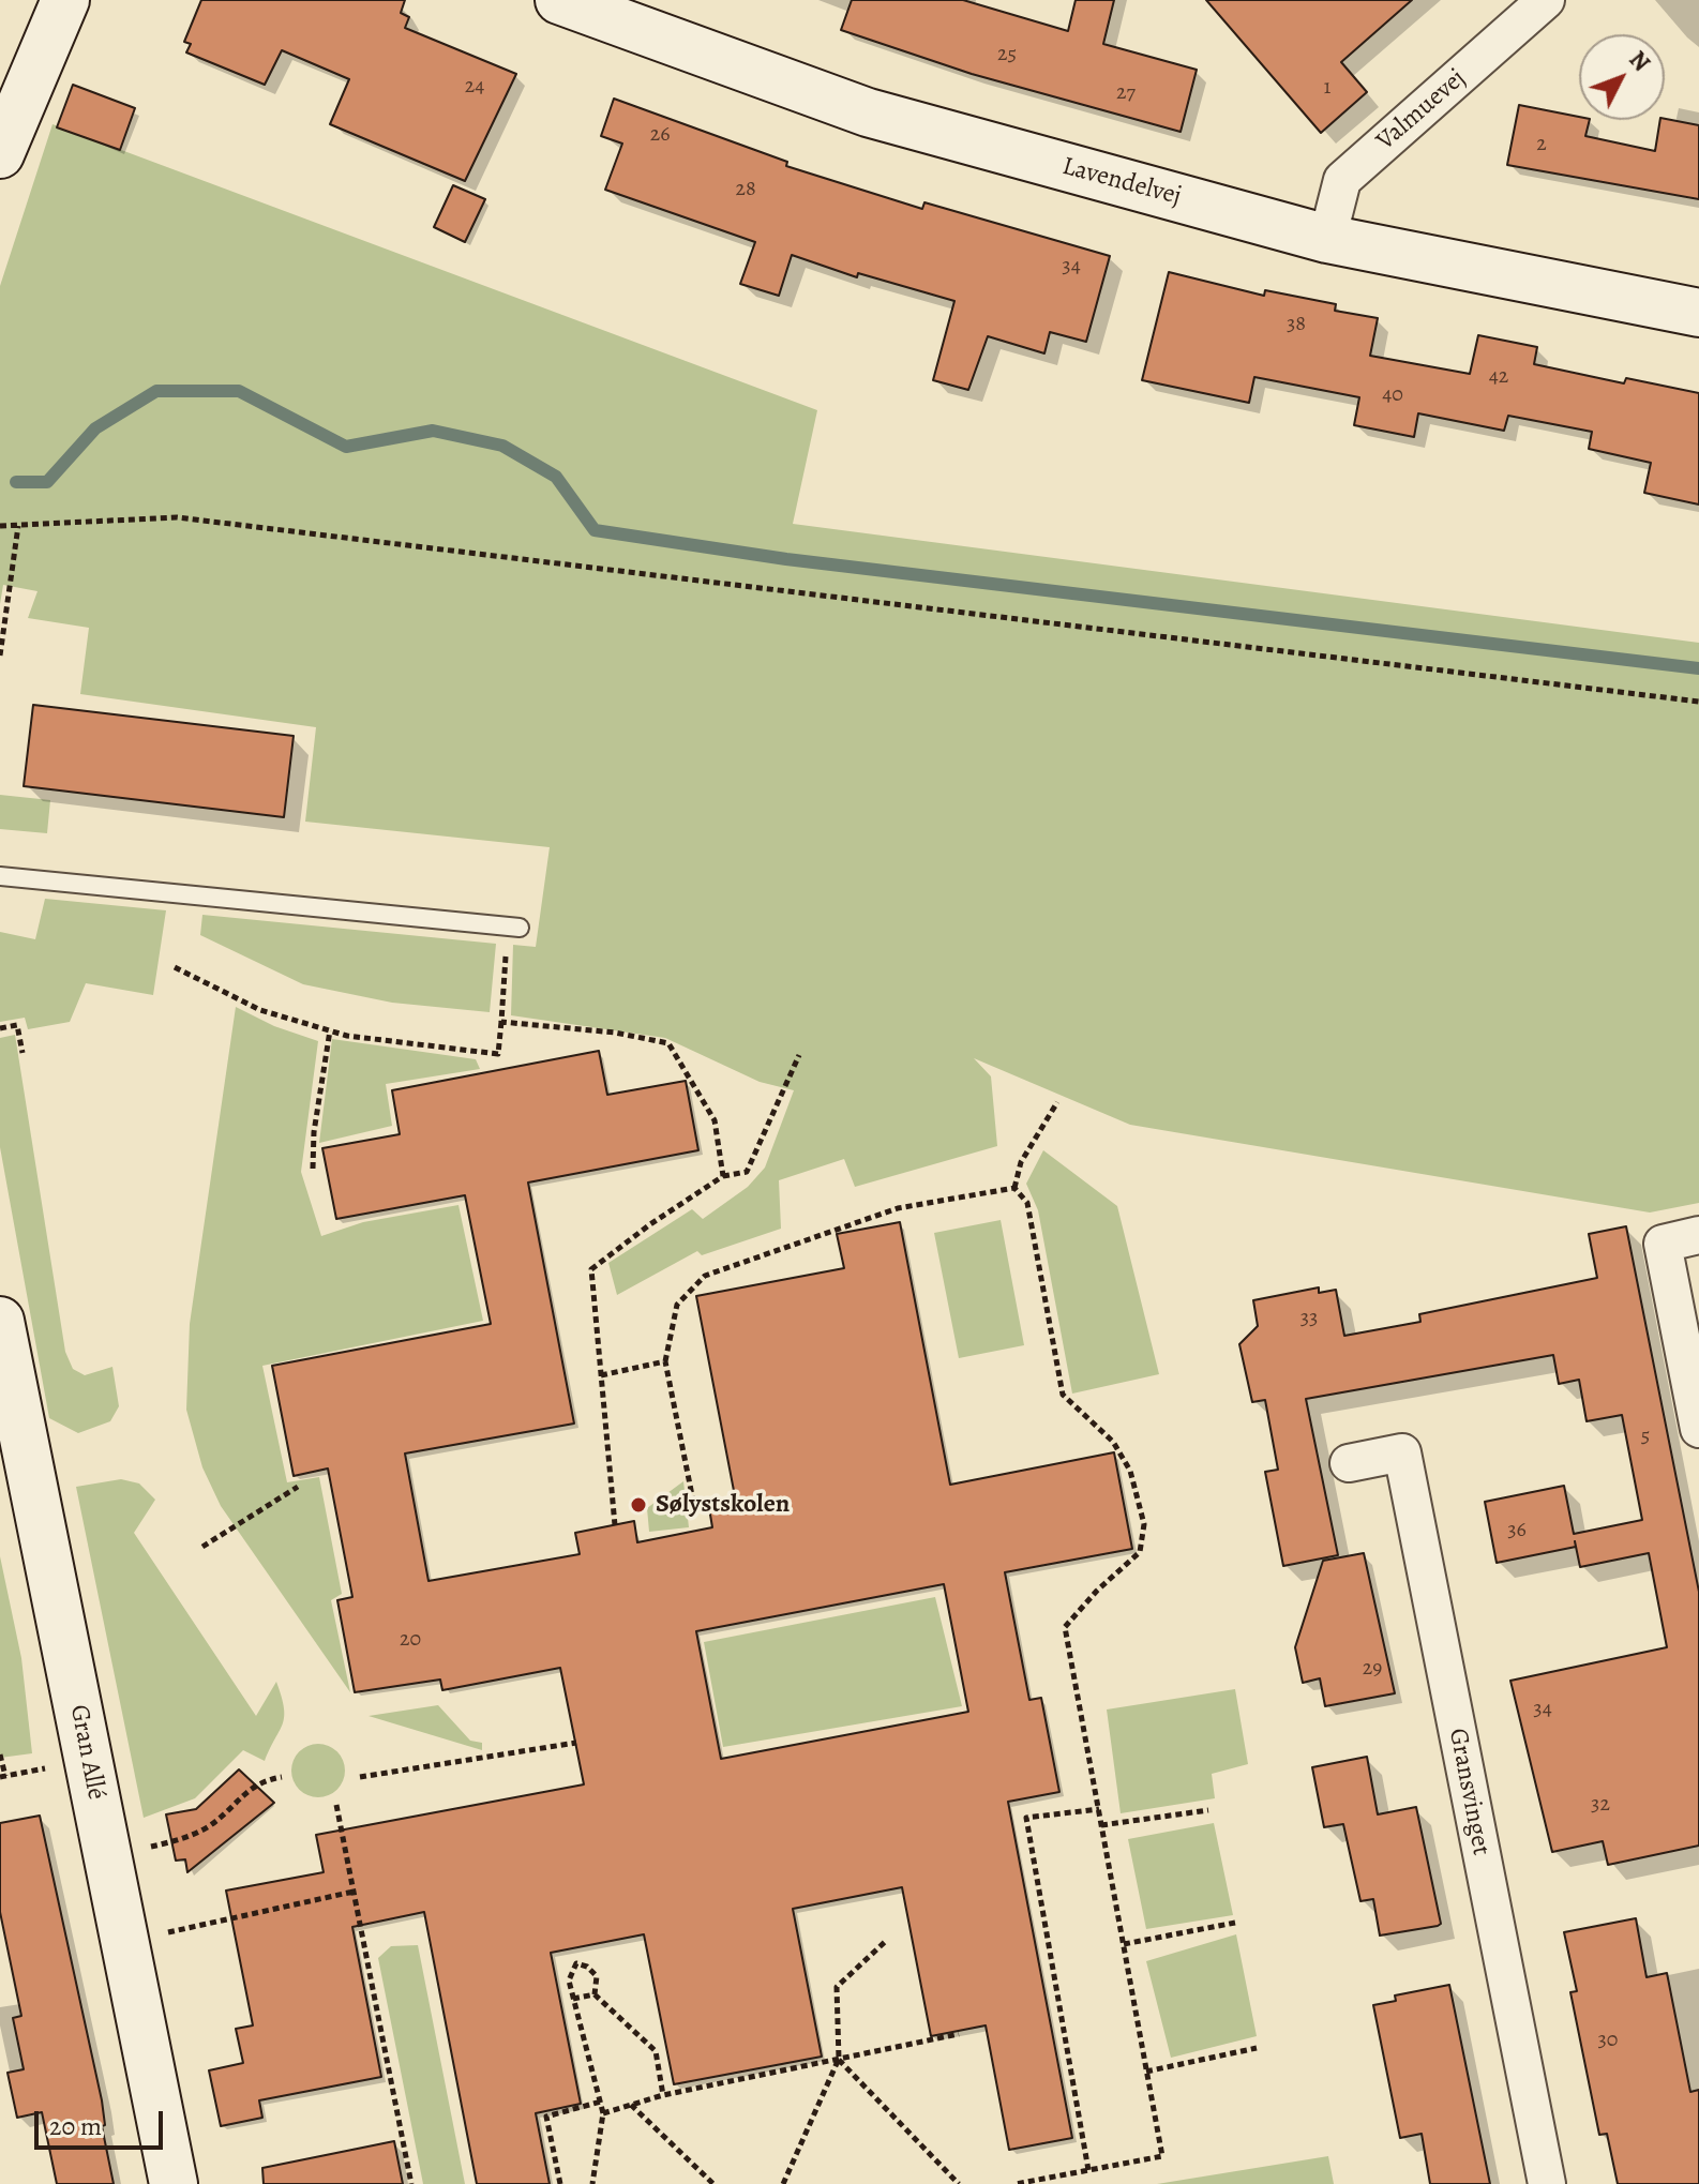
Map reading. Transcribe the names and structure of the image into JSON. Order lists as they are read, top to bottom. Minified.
{"streets":{"street":["Valmuevej","Lavendelvej","Gran Allé","Gransvinget"]},"crossings":[["Valmuevej","Lavendelvej"]],"places":["Sølystskolen"],"house_numbers":["25","24","1","27","26","2","28","34","38","42","40","33","5","36","20","29","34","32","30"],"scale_bar":"20 m","north":"top right"}
